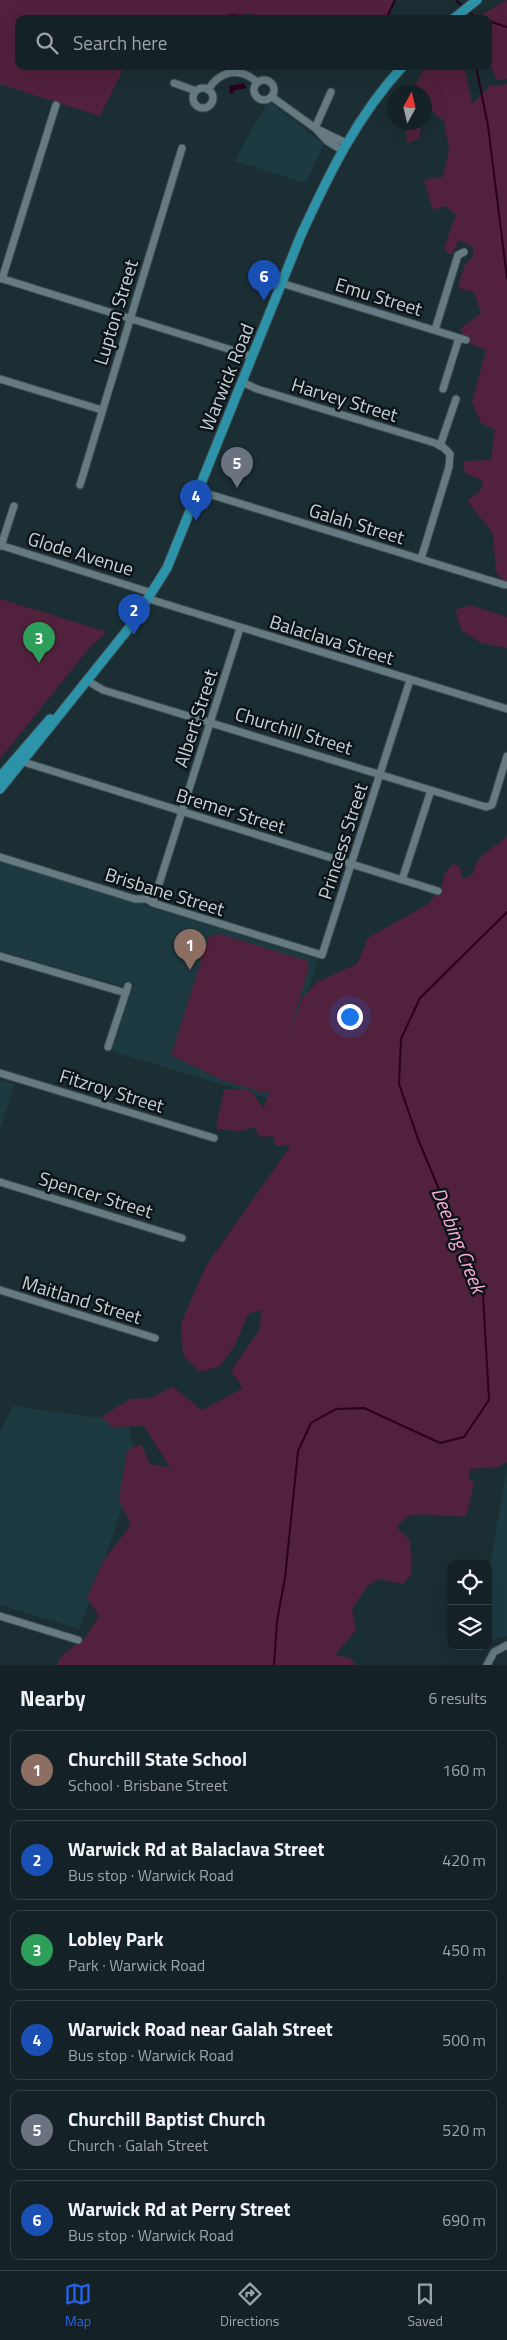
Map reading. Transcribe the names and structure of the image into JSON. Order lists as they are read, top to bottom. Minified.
{"streets":{"main road":["Warwick Road"],"street":["Emu Street","Lupton Street","Harvey Street","Galah Street","Glode Avenue","Balaclava Street","Albert Street","Churchill Street","Bremer Street","Princess Street","Brisbane Street","Fitzroy Street","Spencer Street","Maitland Street"]},"crossings":[["Emu Street","Warwick Road"],["Warwick Road","Harvey Street"],["Warwick Road","Galah Street"],["Warwick Road","Glode Avenue"],["Warwick Road","Balaclava Street"],["Warwick Road","Churchill Street"],["Warwick Road","Bremer Street"],["Glode Avenue","Balaclava Street"],["Balaclava Street","Albert Street"],["Balaclava Street","Princess Street"],["Albert Street","Churchill Street"],["Albert Street","Bremer Street"],["Albert Street","Brisbane Street"],["Churchill Street","Princess Street"],["Bremer Street","Princess Street"],["Princess Street","Brisbane Street"]],"water":["Deebing Creek"],"north":"top","page":{"search":"Search here","pins":["6","5","4","2","3","1"],"heading":["Nearby","6 results"],"list":[{"mark":"1","name":"Churchill State School","note":"School · Brisbane Street","value":"160 m"},{"mark":"2","name":"Warwick Rd at Balaclava Street","note":"Bus stop · Warwick Road","value":"420 m"},{"mark":"3","name":"Lobley Park","note":"Park · Warwick Road","value":"450 m"},{"mark":"4","name":"Warwick Road near Galah Street","note":"Bus stop · Warwick Road","value":"500 m"},{"mark":"5","name":"Churchill Baptist Church","note":"Church · Galah Street","value":"520 m"},{"mark":"6","name":"Warwick Rd at Perry Street","note":"Bus stop · Warwick Road","value":"690 m"}],"nav":["Map","Directions","Saved"]}}
